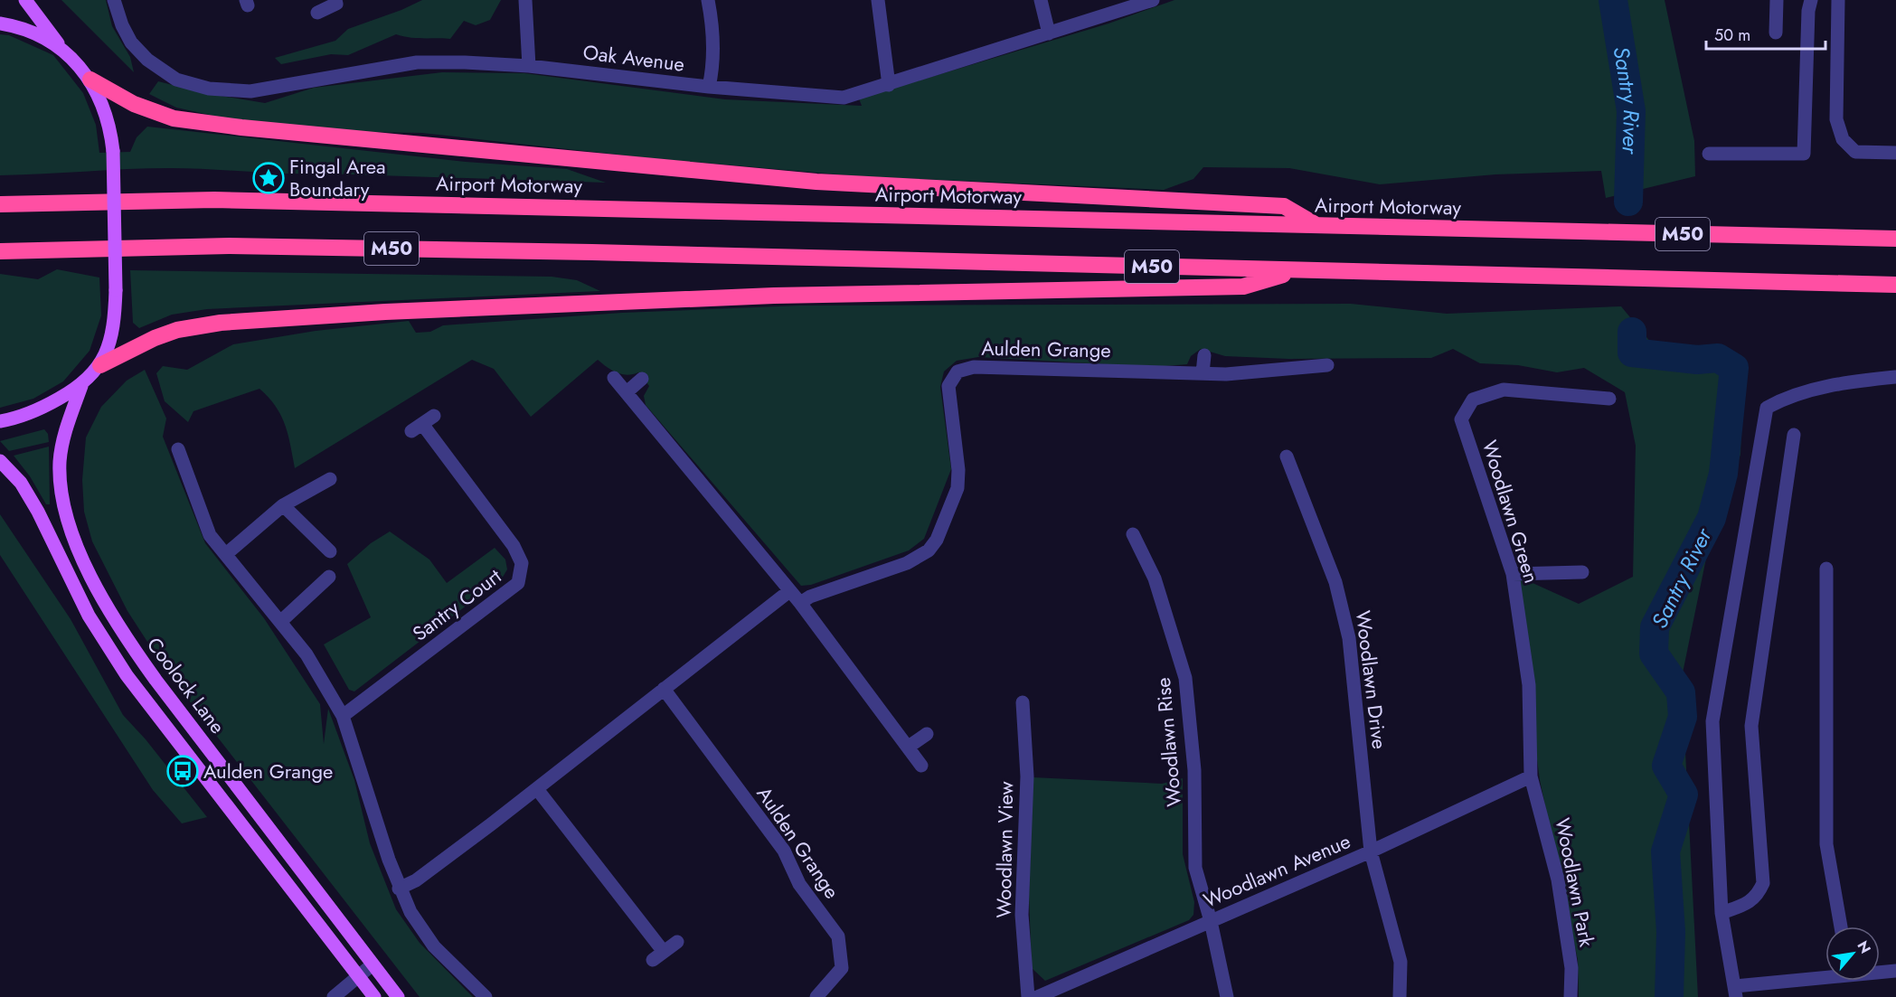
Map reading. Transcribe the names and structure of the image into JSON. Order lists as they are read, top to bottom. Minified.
{"streets":{"highway":["Airport Motorway","M50"],"main road":["Coolock Lane"],"street":["Oak Avenue","Aulden Grange","Woodlawn Green","Santry Court","Woodlawn Drive","Woodlawn Rise","Woodlawn View","Woodlawn Avenue","Woodlawn Park"]},"crossings":[["Woodlawn Green","Woodlawn Avenue"],["Woodlawn Green","Woodlawn Park"],["Woodlawn Drive","Woodlawn Avenue"],["Woodlawn Rise","Woodlawn Avenue"],["Woodlawn Avenue","Woodlawn Park"]],"water":["Santry River"],"places":{"place":["Fingal Area Boundary"],"bus stop":["Aulden Grange"]},"scale_bar":"50 m","north":"top right"}
